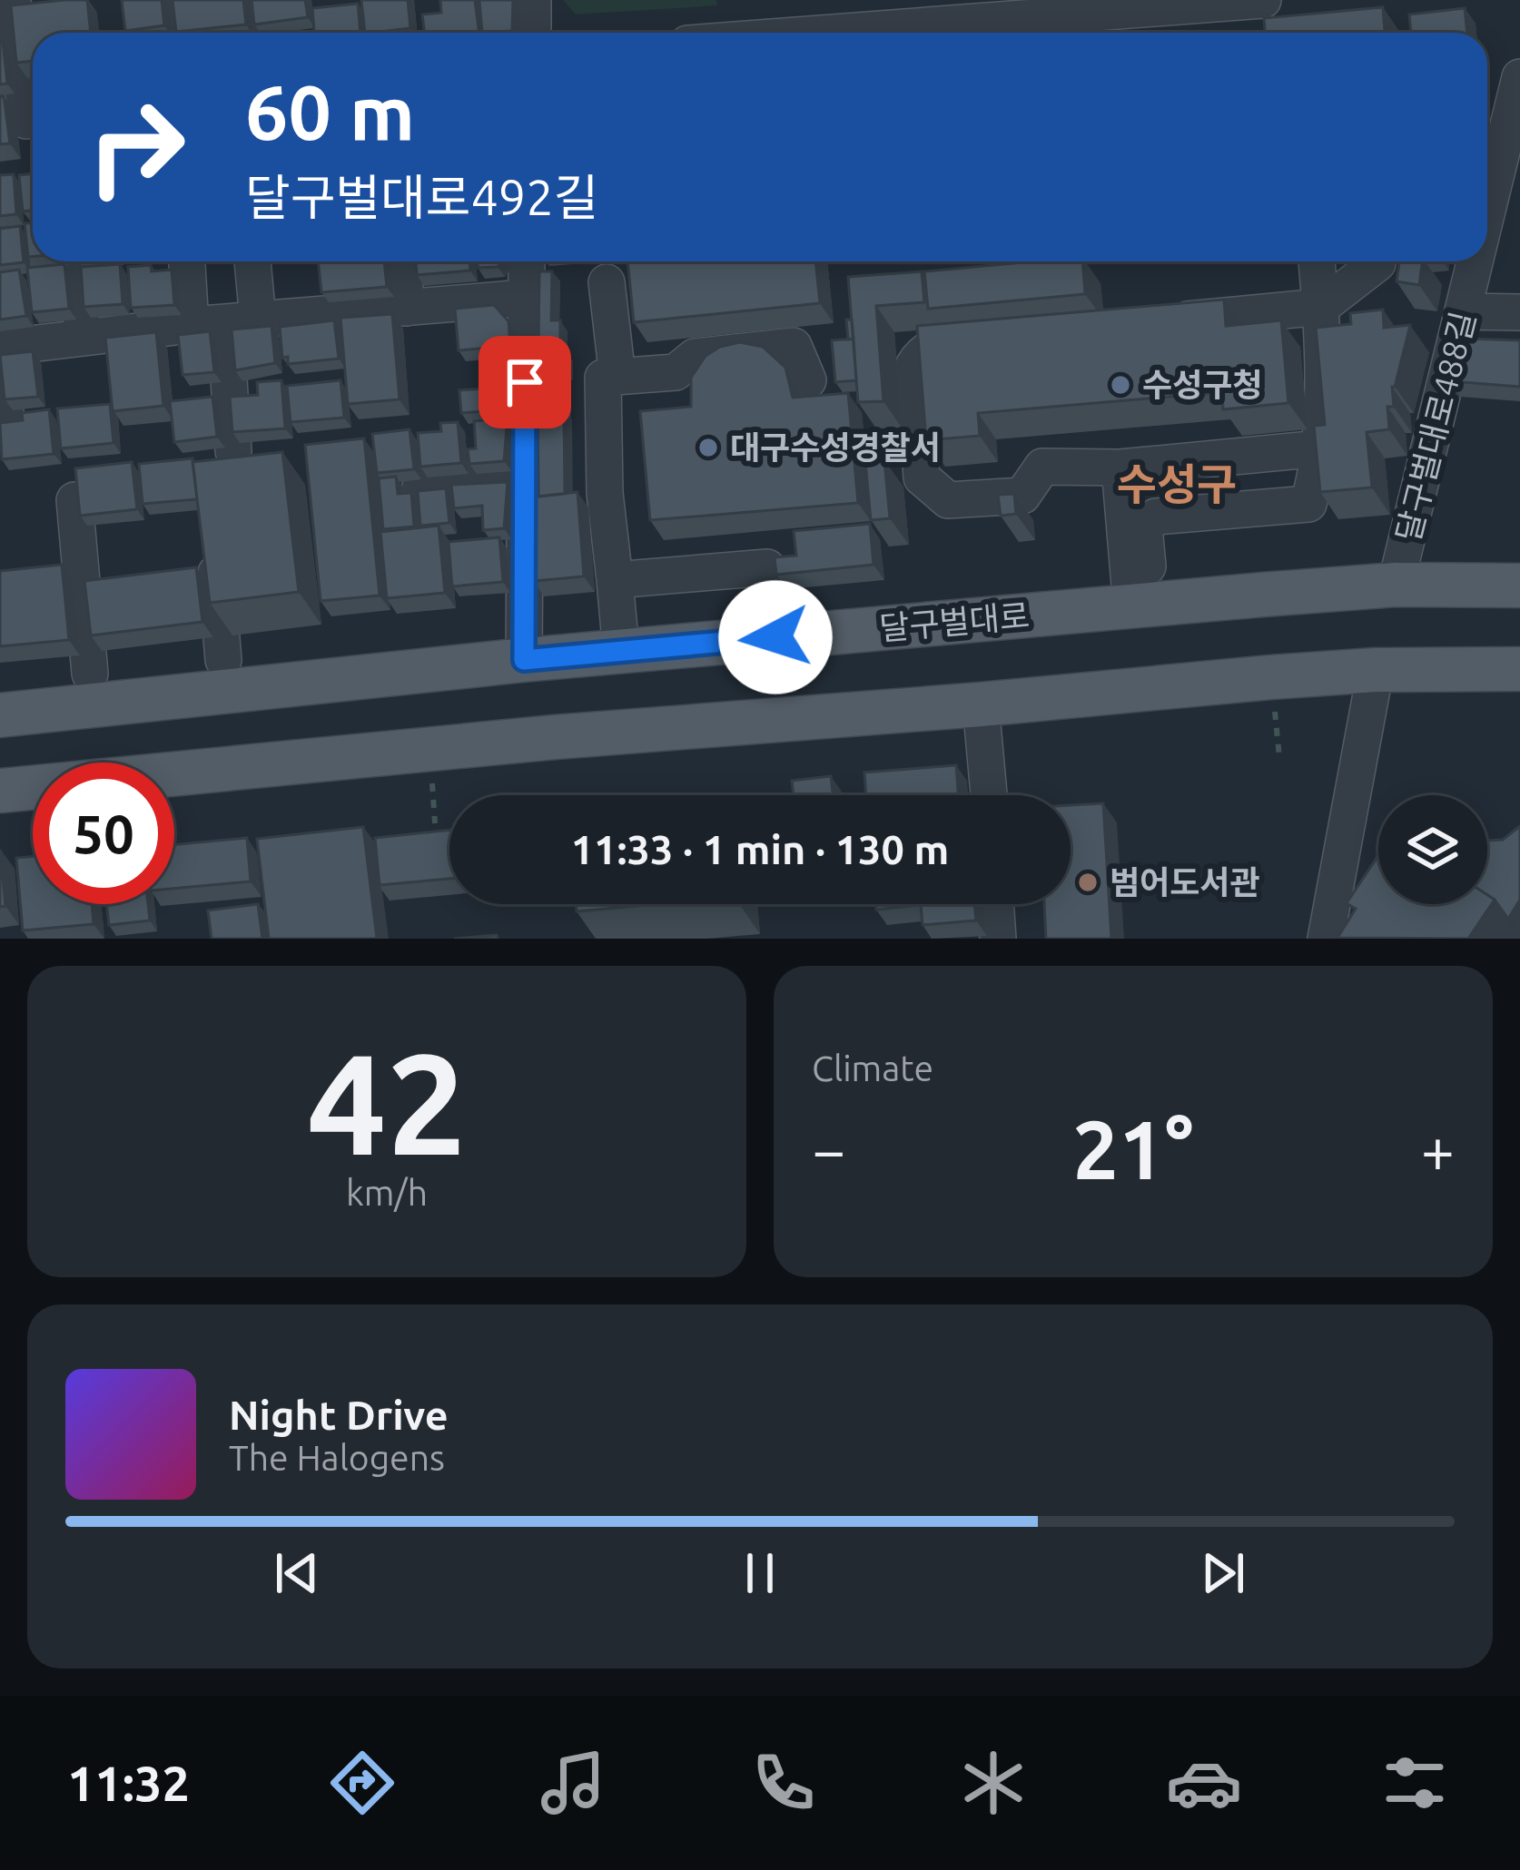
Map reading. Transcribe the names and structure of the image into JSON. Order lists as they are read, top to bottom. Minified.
{"streets":{"main road":["달구벌대로"],"street":["달구벌대로488길"]},"crossings":[["달구벌대로488길","달구벌대로"]],"districts":["수성구"],"places":["수성구청","대구수성경찰서","범어도서관"],"page":{"turn":["60 m","달구벌대로492길"],"limit":"50","trip":"11:33 · 1 min · 130 m","tile":[["42","km/h"],"Climate"],"heat":["−","21°","+"],"song":["Night Drive","The Halogens"],"tabs":"11:32"}}
